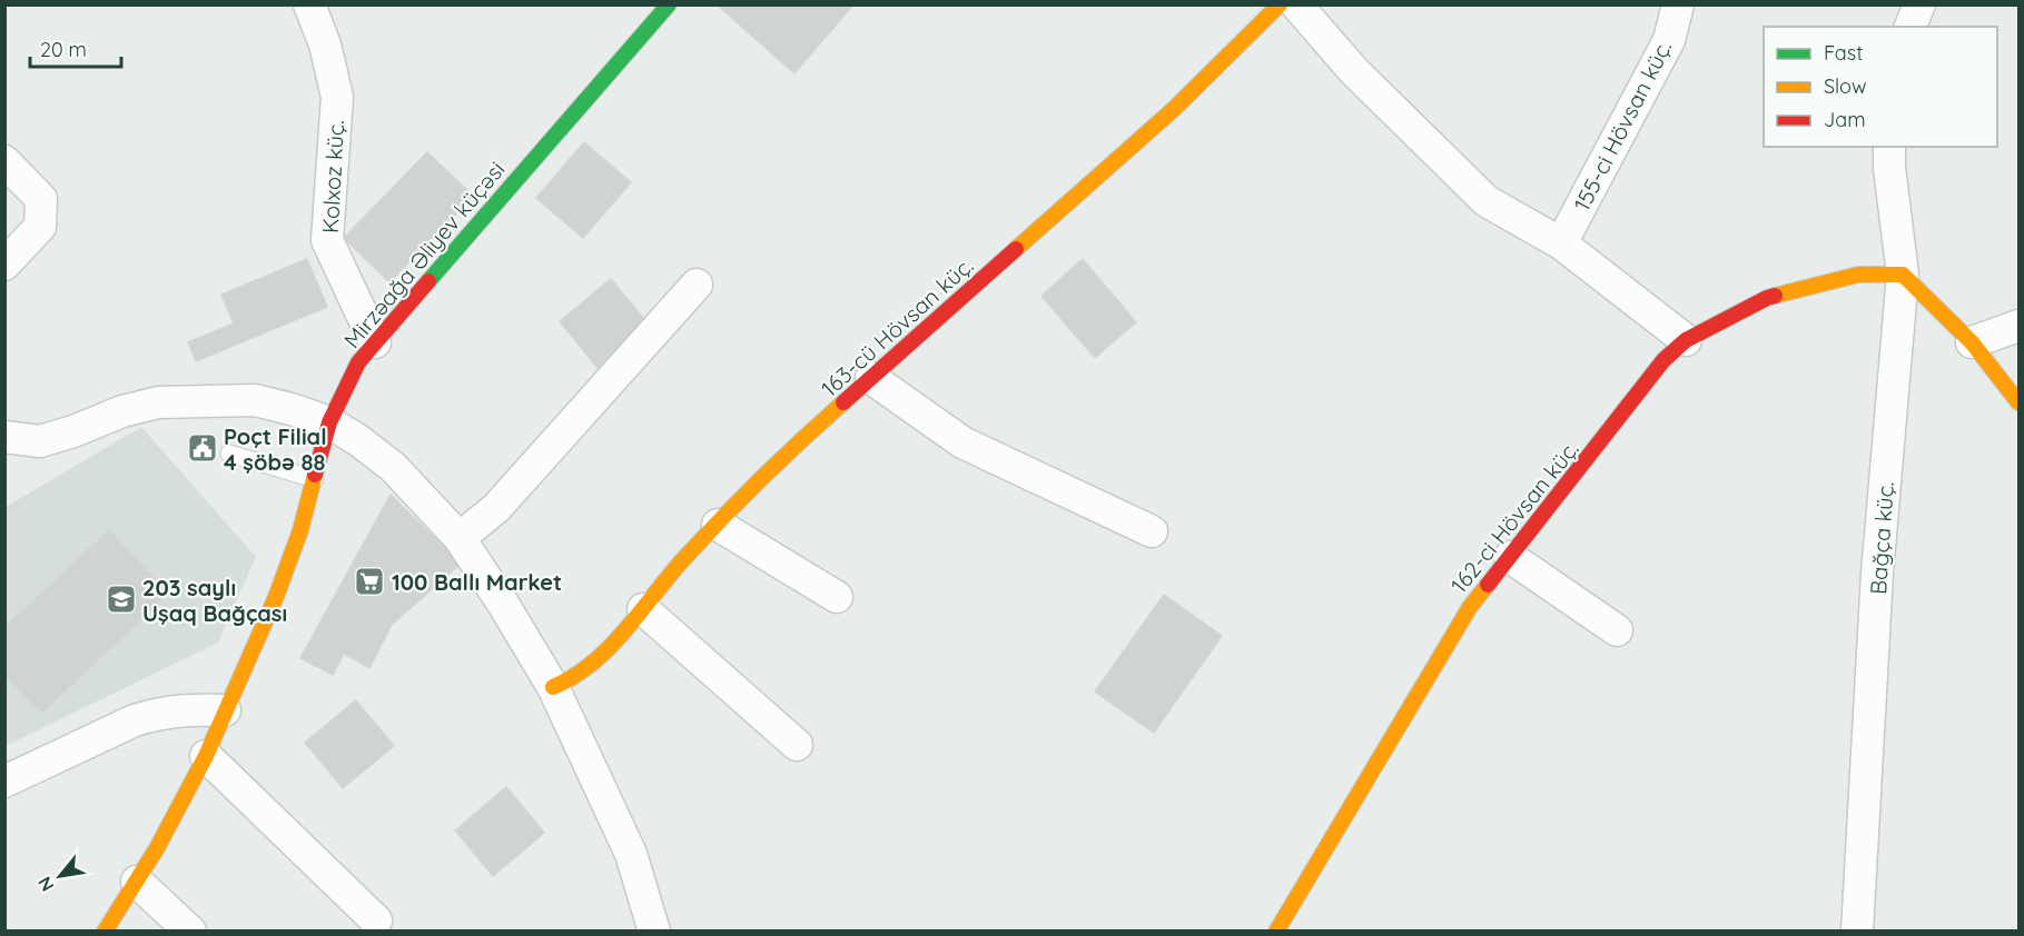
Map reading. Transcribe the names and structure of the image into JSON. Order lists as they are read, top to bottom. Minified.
{"streets":{"street":["155-ci Hövsan küç.","Kolxoz küç.","Mirzəağa Əliyev küçəsi","163-cü Hövsan küç.","162-ci Hövsan küç.","Bağça küç."]},"crossings":[["Kolxoz küç.","Mirzəağa Əliyev küçəsi"],["162-ci Hövsan küç.","Bağça küç."]],"places":{"public building":["Poçt Filial 4 şöbə 88"],"supermarket":["100 Ballı Market"],"school or university":["203 saylı Uşaq Bağçası"]},"legend":["Fast","Slow","Jam"],"scale_bar":"20 m","north":"bottom left"}
